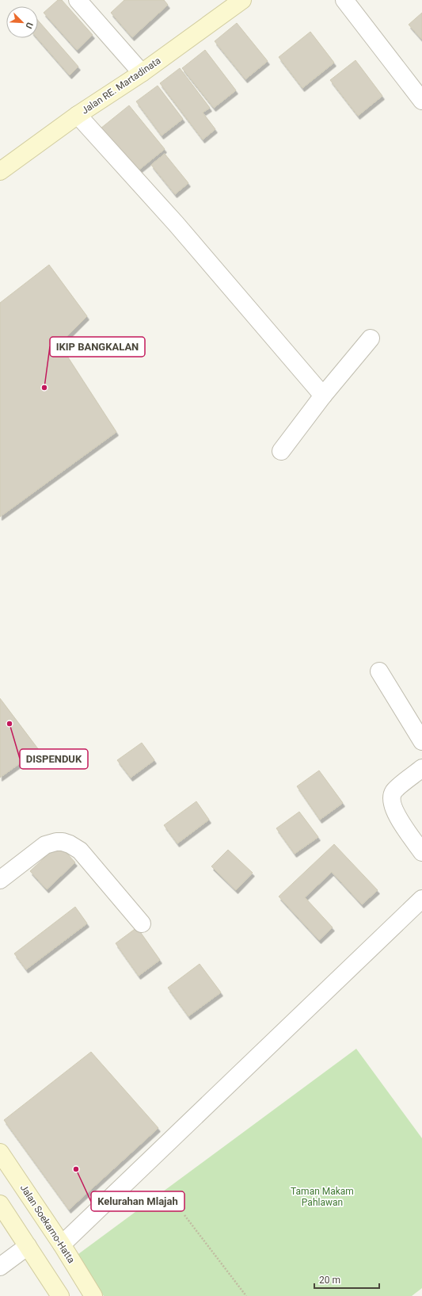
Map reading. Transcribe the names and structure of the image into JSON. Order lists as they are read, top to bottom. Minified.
{"streets":{"main road":["Jalan RE. Martadinata","Jalan Soekarno-Hatta"]},"parks":["Taman Makam Pahlawan"],"places":["IKIP BANGKALAN","DISPENDUK","Kelurahan Mlajah"],"scale_bar":"20 m","north":"bottom right"}
